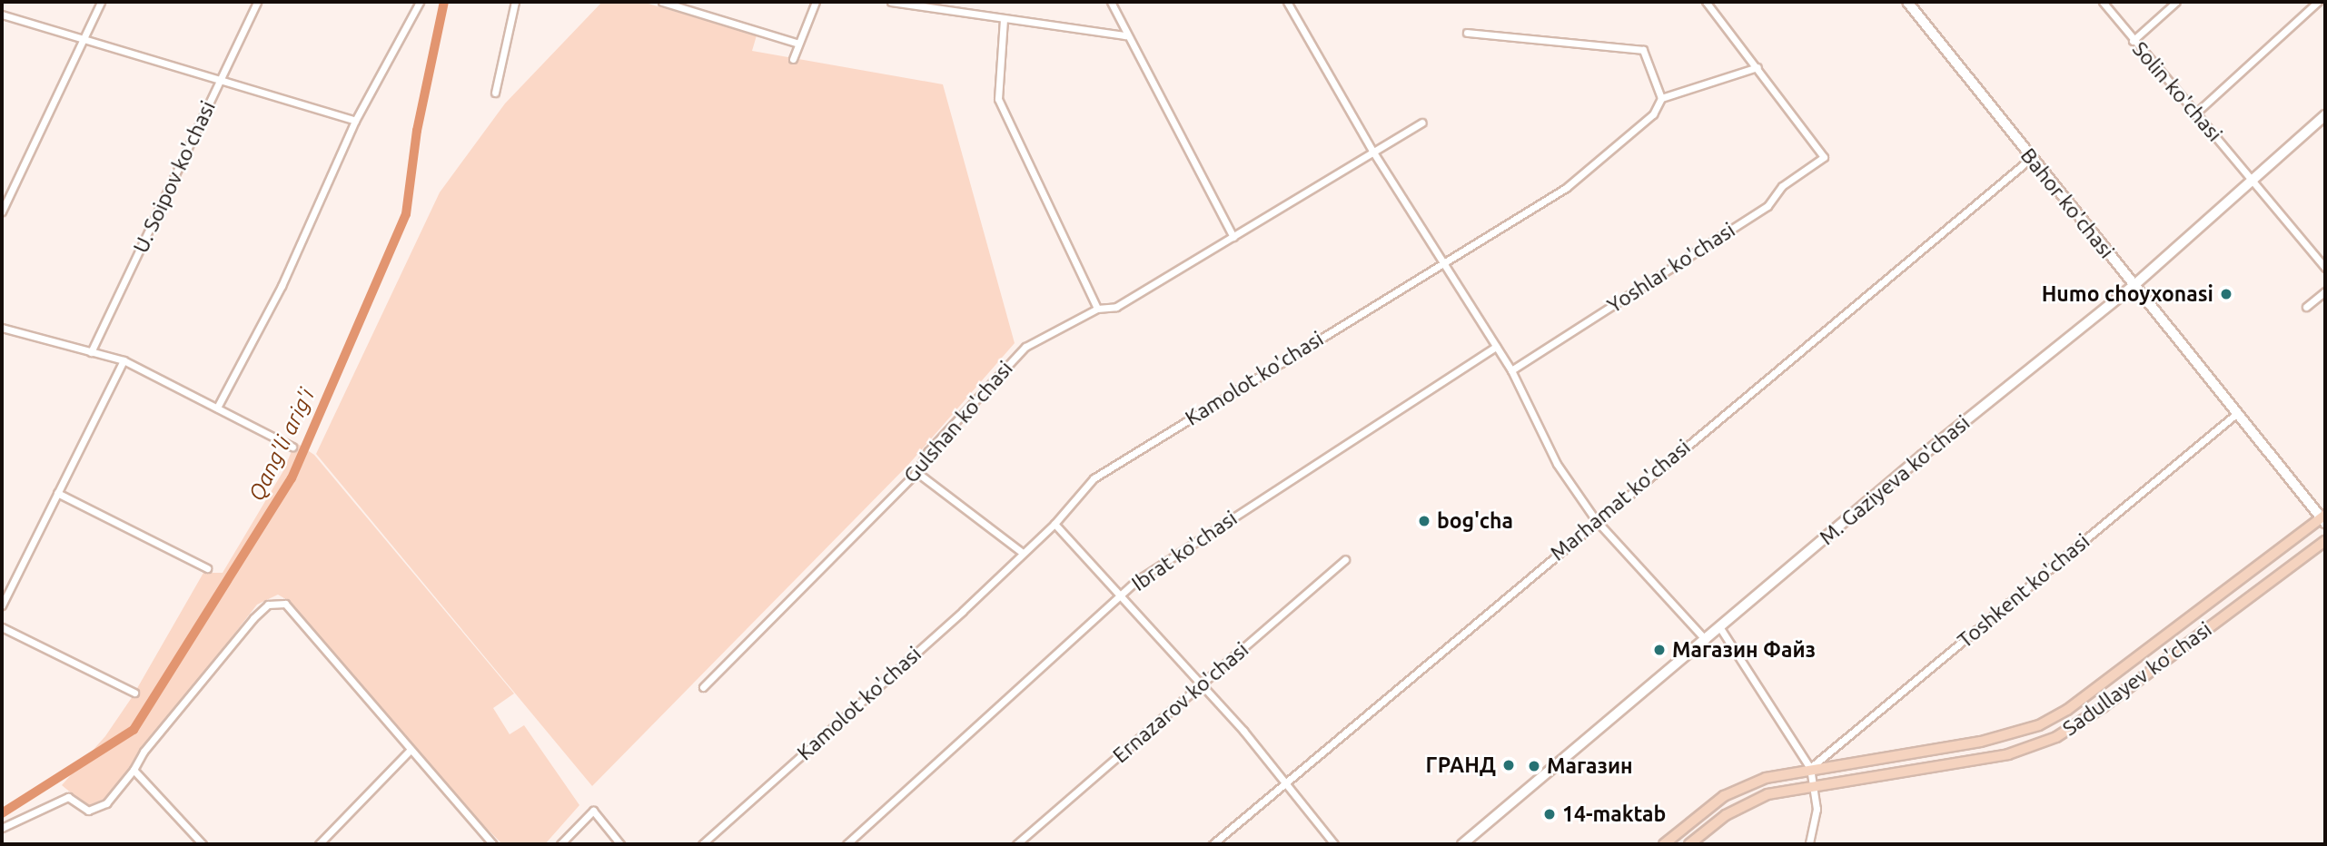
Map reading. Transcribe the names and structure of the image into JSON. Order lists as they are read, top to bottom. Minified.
{"streets":{"main road":["Sadullayev ko'chasi"],"street":["Solin ko'chasi","U. Soipov ko'chasi","Bahor ko'chasi","Yoshlar ko'chasi","Kamolot ko'chasi","Gulshan ko'chasi","M. Gaziyeva ko'chasi","Marhamat ko'chasi","Ibrat ko'chasi","Toshkent ko'chasi","Ernazarov ko'chasi"]},"crossings":[["Solin ko'chasi","M. Gaziyeva ko'chasi"],["Bahor ko'chasi","M. Gaziyeva ko'chasi"],["Bahor ko'chasi","Marhamat ko'chasi"],["Bahor ko'chasi","Toshkent ko'chasi"]],"water":["Qang'li arig'i"],"places":["Humo choyxonasi","bog'cha","Магазин Файз","ГРАНД","Магазин","14-maktab"]}
